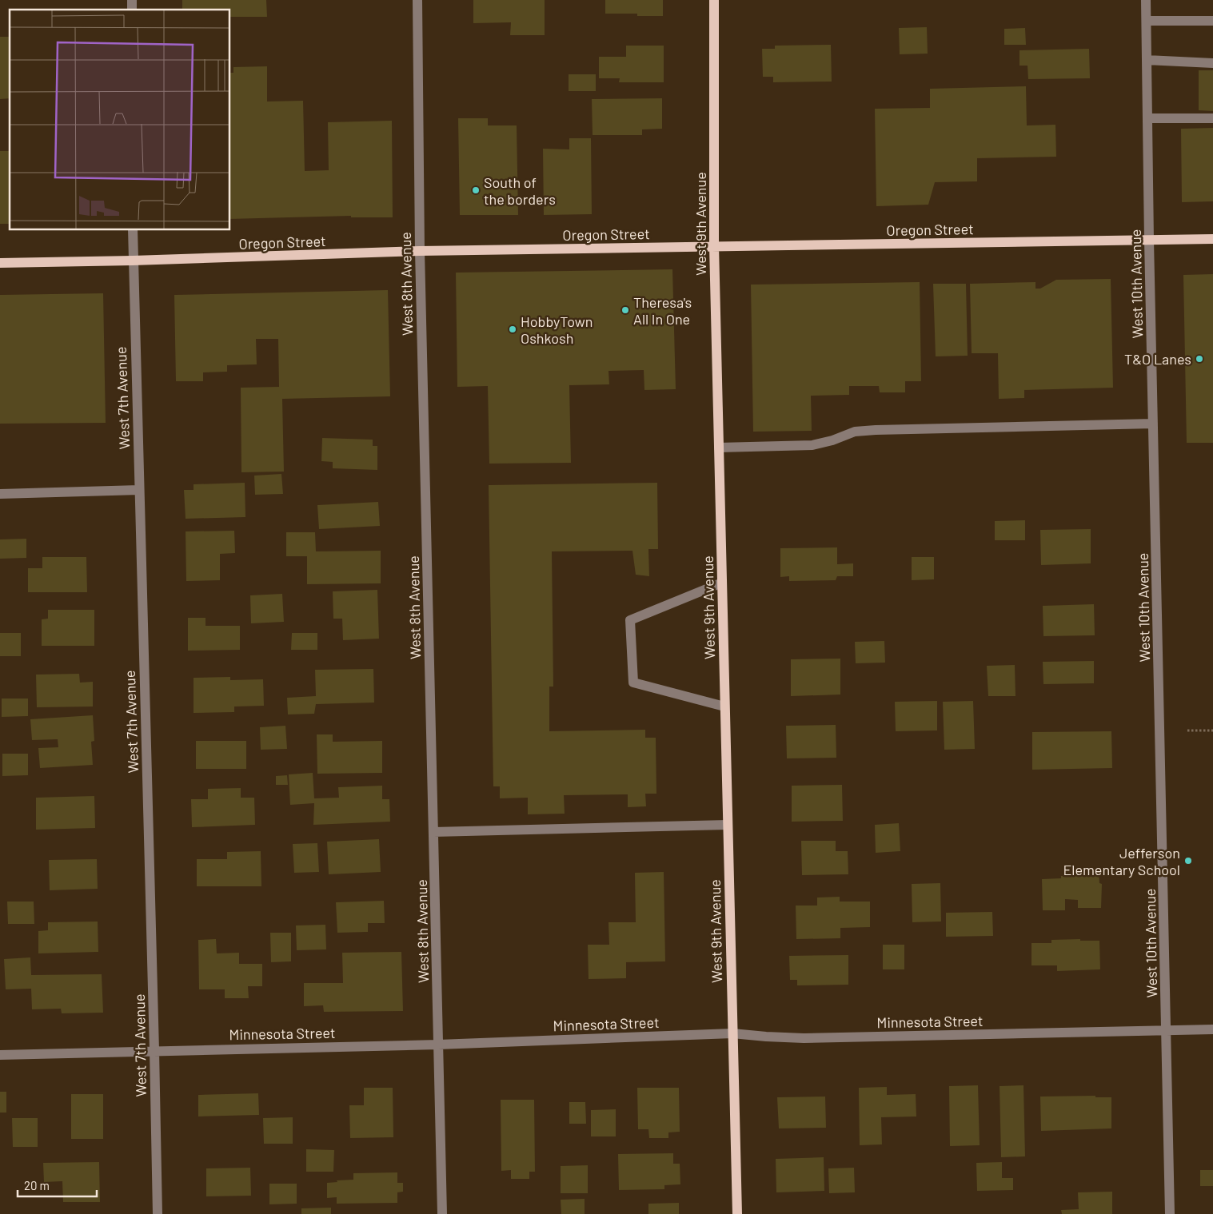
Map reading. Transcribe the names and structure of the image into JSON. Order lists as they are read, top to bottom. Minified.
{"streets":{"main road":["West 9th Avenue","Oregon Street"],"street":["West 8th Avenue","West 10th Avenue","West 7th Avenue","Minnesota Street"]},"crossings":[["West 9th Avenue","Oregon Street"],["West 9th Avenue","Minnesota Street"],["Oregon Street","West 8th Avenue"],["Oregon Street","West 10th Avenue"],["Oregon Street","West 7th Avenue"],["West 8th Avenue","Minnesota Street"],["West 10th Avenue","Minnesota Street"],["West 7th Avenue","Minnesota Street"]],"places":["South of the borders","Theresa's All In One","HobbyTown Oshkosh","T&O Lanes","Jefferson Elementary School"],"scale_bar":"20 m"}
